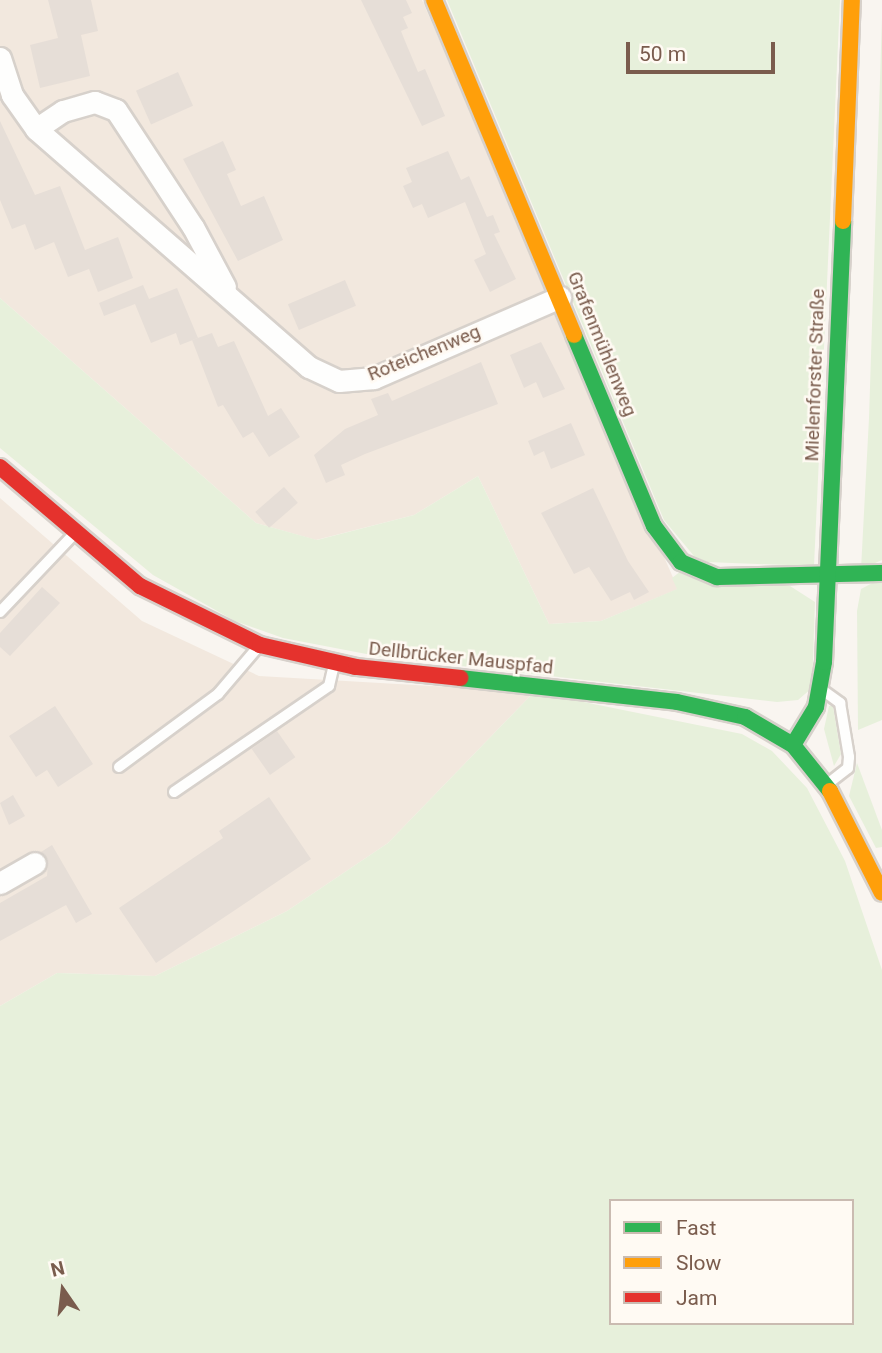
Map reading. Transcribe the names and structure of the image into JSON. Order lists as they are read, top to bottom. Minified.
{"streets":{"street":["Grafenmühlenweg","Roteichenweg","Mielenforster Straße","Dellbrücker Mauspfad"]},"crossings":[["Grafenmühlenweg","Roteichenweg"],["Grafenmühlenweg","Mielenforster Straße"],["Mielenforster Straße","Dellbrücker Mauspfad"]],"legend":["Fast","Slow","Jam"],"scale_bar":"50 m","north":"top"}
